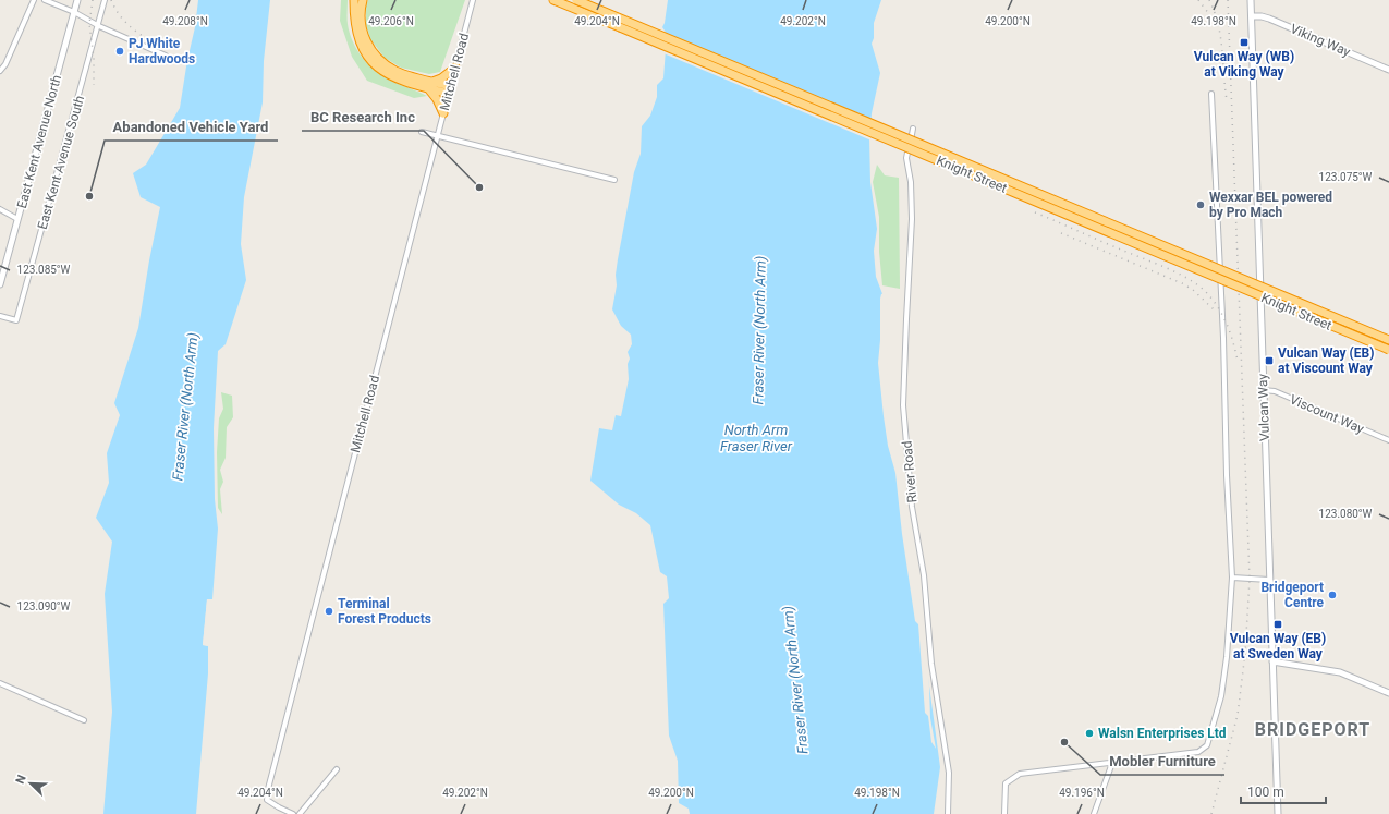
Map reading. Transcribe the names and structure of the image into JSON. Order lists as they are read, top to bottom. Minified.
{"streets":{"highway":["Knight Street"],"street":["Viking Way","Mitchell Road","East Kent Avenue North","East Kent Avenue South","Vulcan Way","Viscount Way","River Road"]},"crossings":[["Viking Way","Vulcan Way"],["Vulcan Way","Viscount Way"]],"districts":["BRIDGEPORT"],"water":["Fraser River (North Arm)","North Arm Fraser River"],"places":{"transit":["Vulcan Way (WB) at Viking Way","Vulcan Way (EB) at Viscount Way","Vulcan Way (EB) at Sweden Way"],"other":["PJ White Hardwoods","BC Research Inc","Abandoned Vehicle Yard","Wexxar BEL powered by Pro Mach","Bridgeport Centre","Terminal Forest Products","Walsn Enterprises Ltd","Mobler Furniture"]},"scale_bar":"100 m","north":"top left","coordinates":["49.208°N","49.206°N","49.204°N","49.202°N","49.200°N","49.198°N","123.075°W","123.085°W","123.080°W","123.090°W","49.196°N"]}
